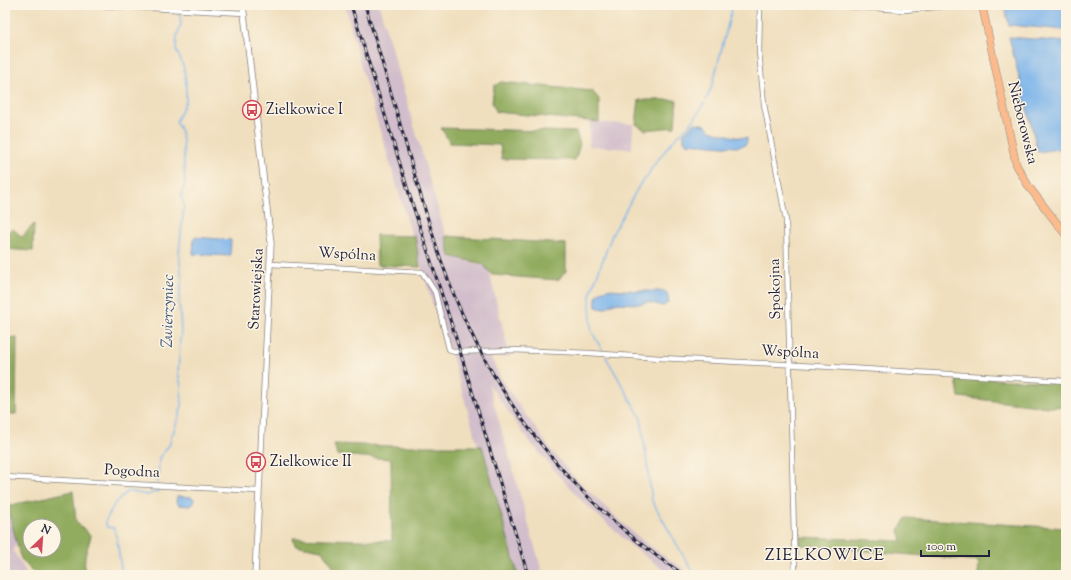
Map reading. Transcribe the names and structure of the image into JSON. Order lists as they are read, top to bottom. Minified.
{"streets":{"main road":["Nieborowska"],"street":["Wspólna","Starowiejska","Spokojna","Pogodna"]},"crossings":[["Wspólna","Starowiejska"],["Wspólna","Spokojna"],["Starowiejska","Pogodna"]],"districts":["ZIELKOWICE"],"water":["Zwierzyniec"],"places":{"bus stop":["Zielkowice I","Zielkowice II"]},"scale_bar":"100 m","north":"top right"}
